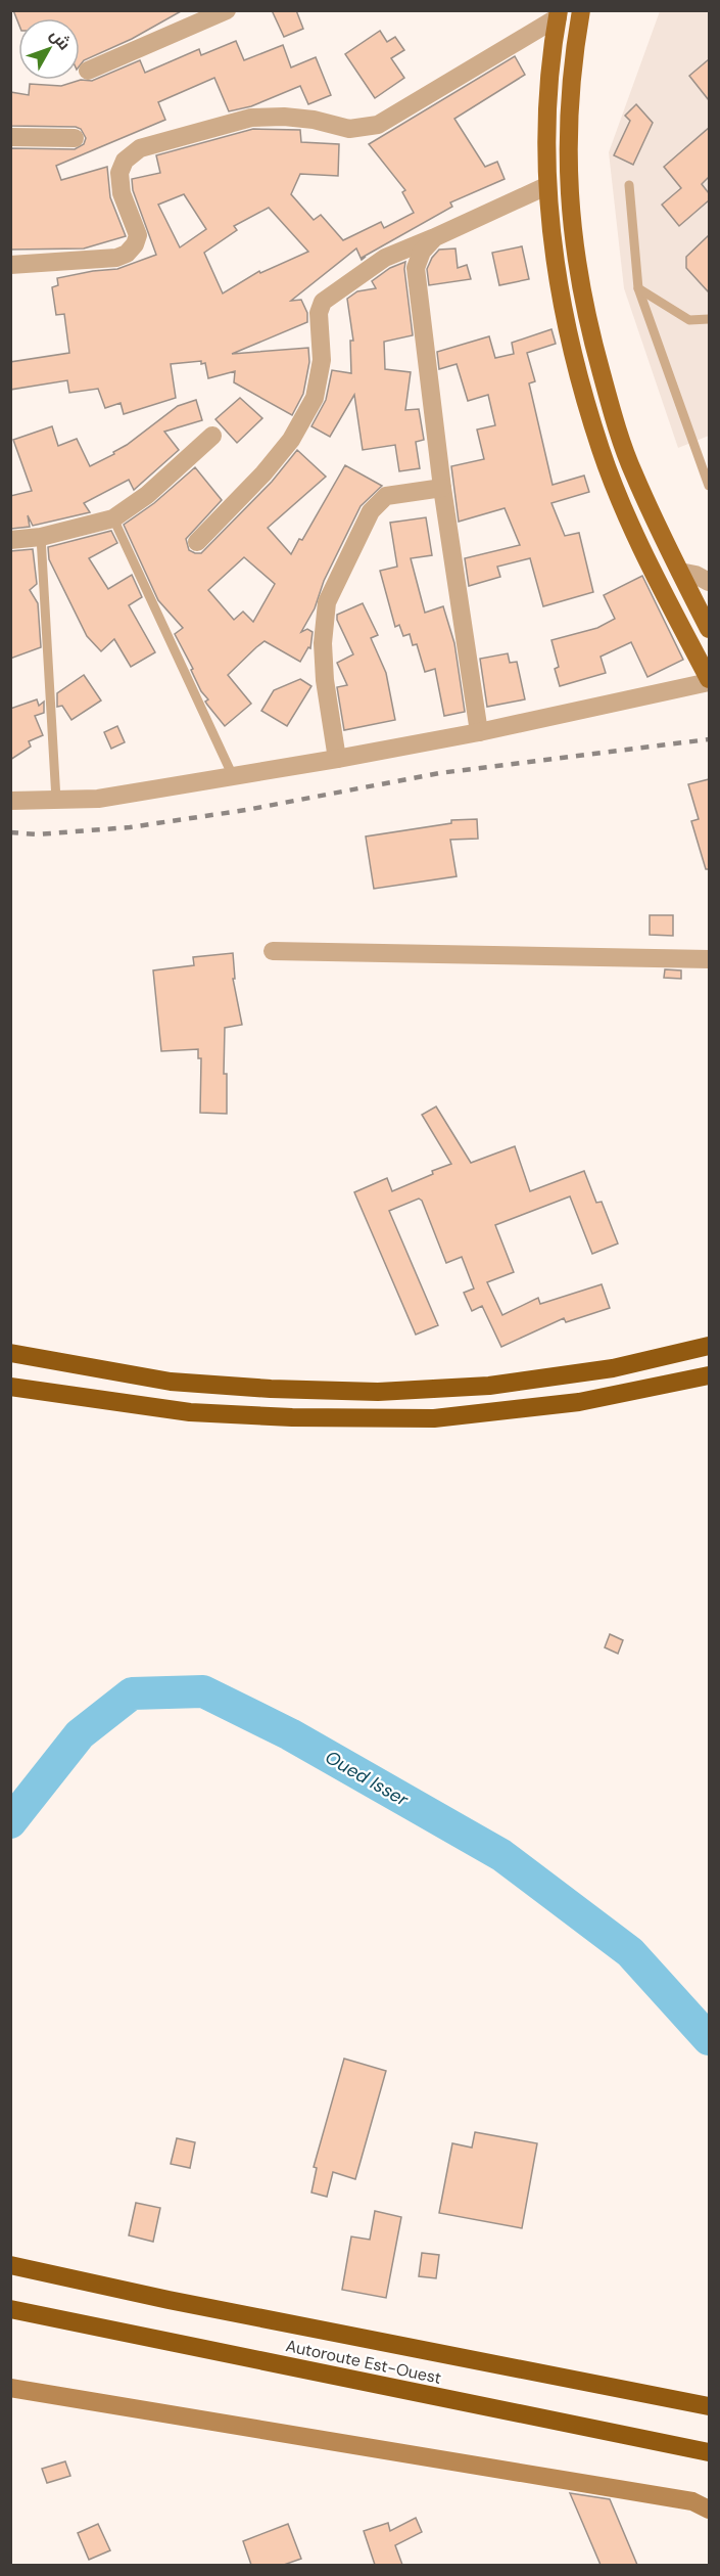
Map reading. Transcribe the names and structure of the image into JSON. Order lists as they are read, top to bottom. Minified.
{"streets":{"highway":["Autoroute Est-Ouest"]},"water":["Oued Isser"],"north":"top right"}
